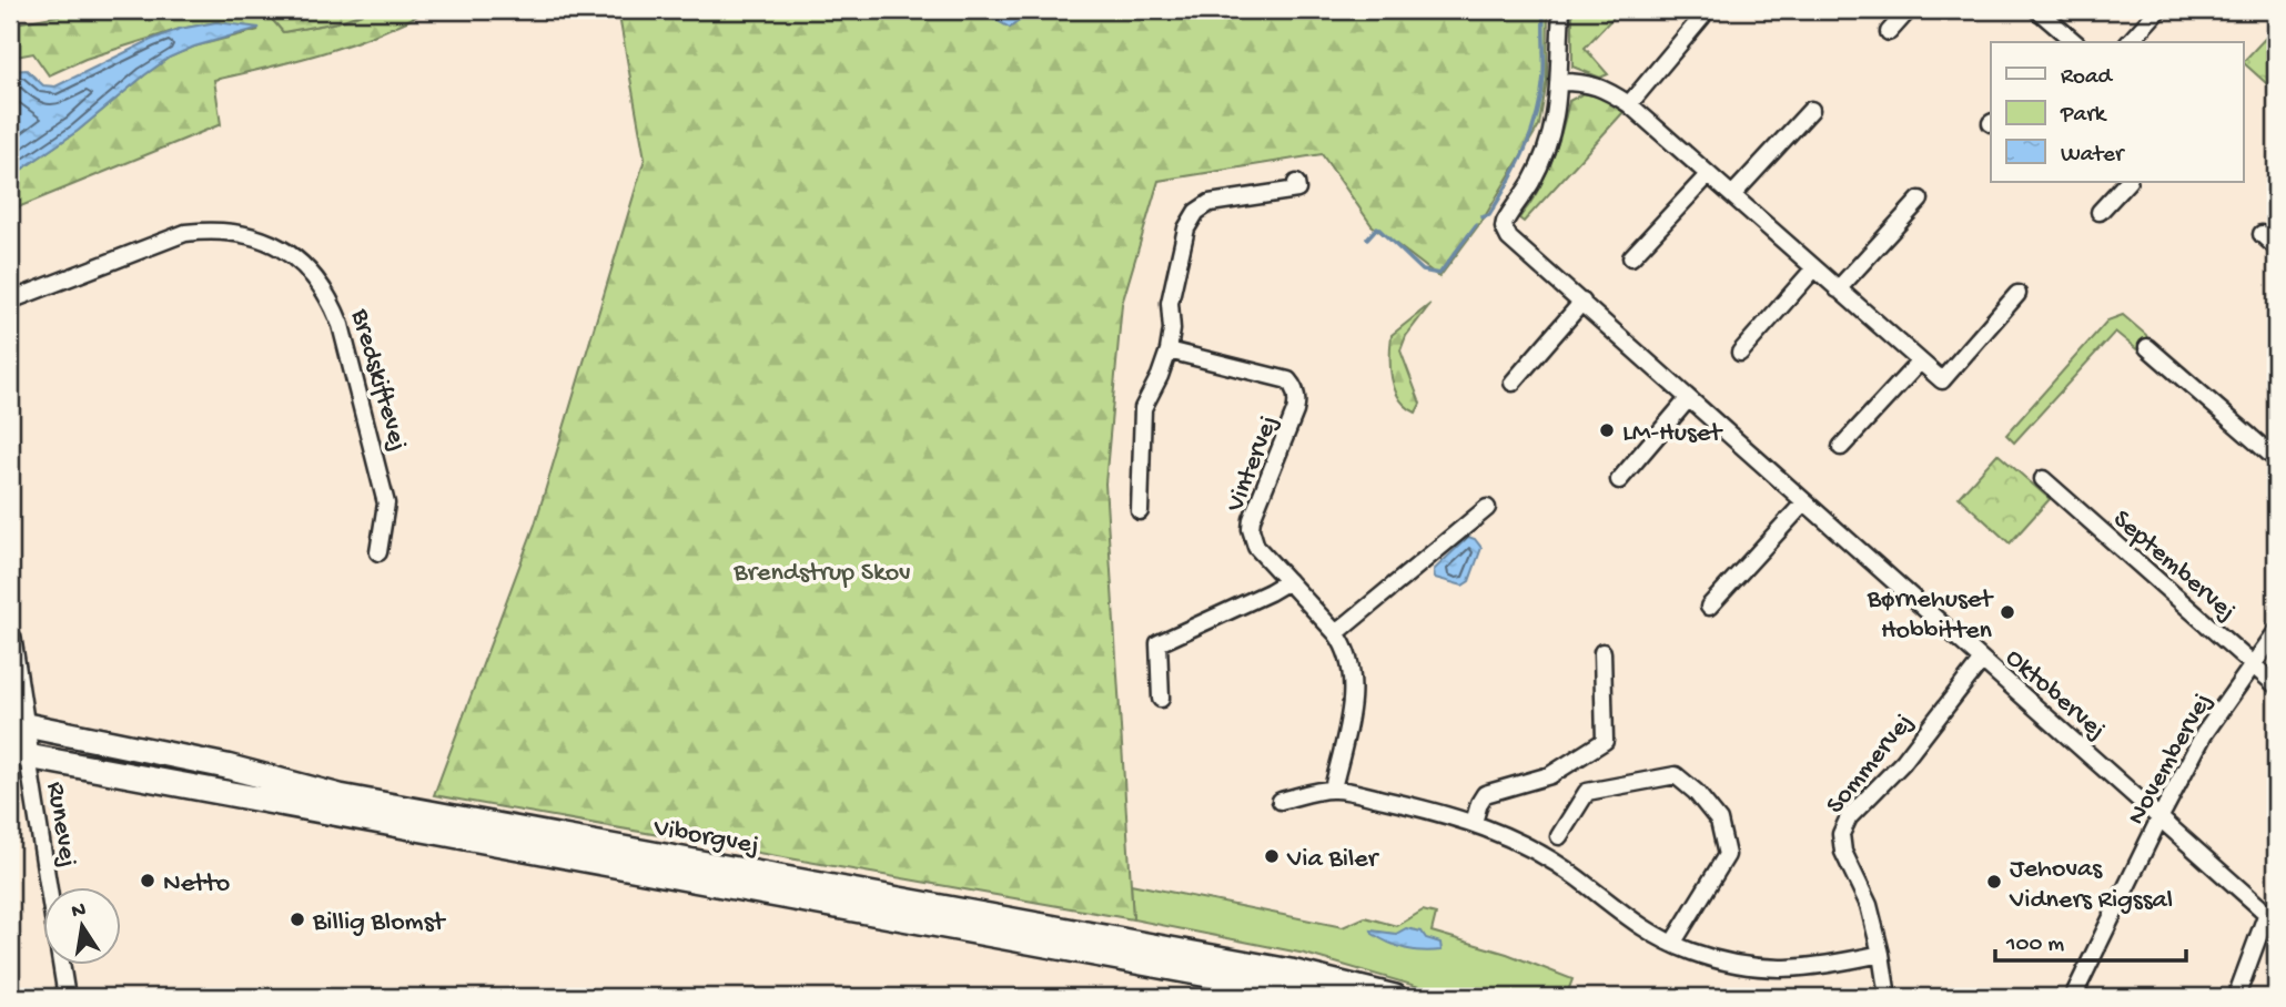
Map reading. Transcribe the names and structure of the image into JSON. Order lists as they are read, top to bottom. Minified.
{"streets":{"main road":["Viborgvej"],"street":["Bredskiftevej","Vintervej","Septembervej","Oktobervej","Novembervej","Sommervej","Runevej"]},"crossings":[["Septembervej","Novembervej"],["Oktobervej","Novembervej"],["Oktobervej","Sommervej"],["Runevej","Viborgvej"]],"parks":["Brendstrup Skov"],"places":["LM-Huset","Børnehuset Hobbitten","Via Biler","Netto","Jehovas Vidners Rigssal","Billig Blomst"],"legend":["Road","Park","Water"],"scale_bar":"100 m","north":"top"}
